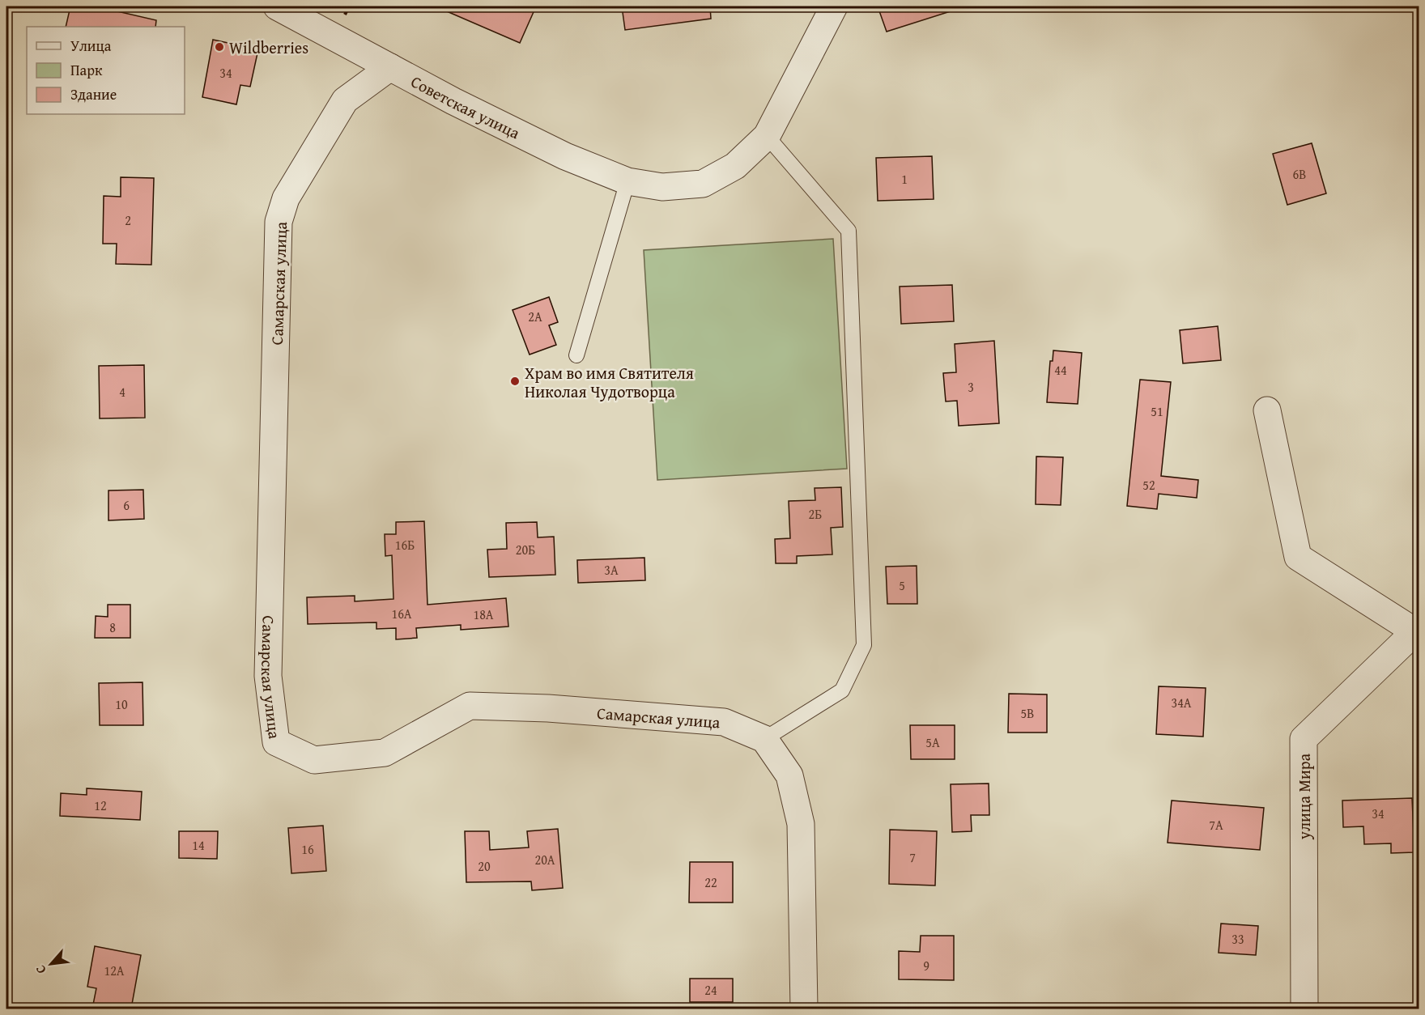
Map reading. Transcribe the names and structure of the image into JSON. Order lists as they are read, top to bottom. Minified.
{"streets":{"street":["Советская улица","Самарская улица","улица Мира"]},"crossings":[["Советская улица","Самарская улица"]],"places":["Wildberries","Храм во имя Святителя Николая Чудотворца"],"house_numbers":["34","6В","1","2","2А","44","3","4","51","52","6","2Б","16Б","20Б","3А","5","16А","18А","8","34А","10","5В","5А","12","34","7А","14","16","7","20А","20","22","33","9","12А","24"],"legend":["Улица","Парк","Здание"],"north":"bottom left"}
